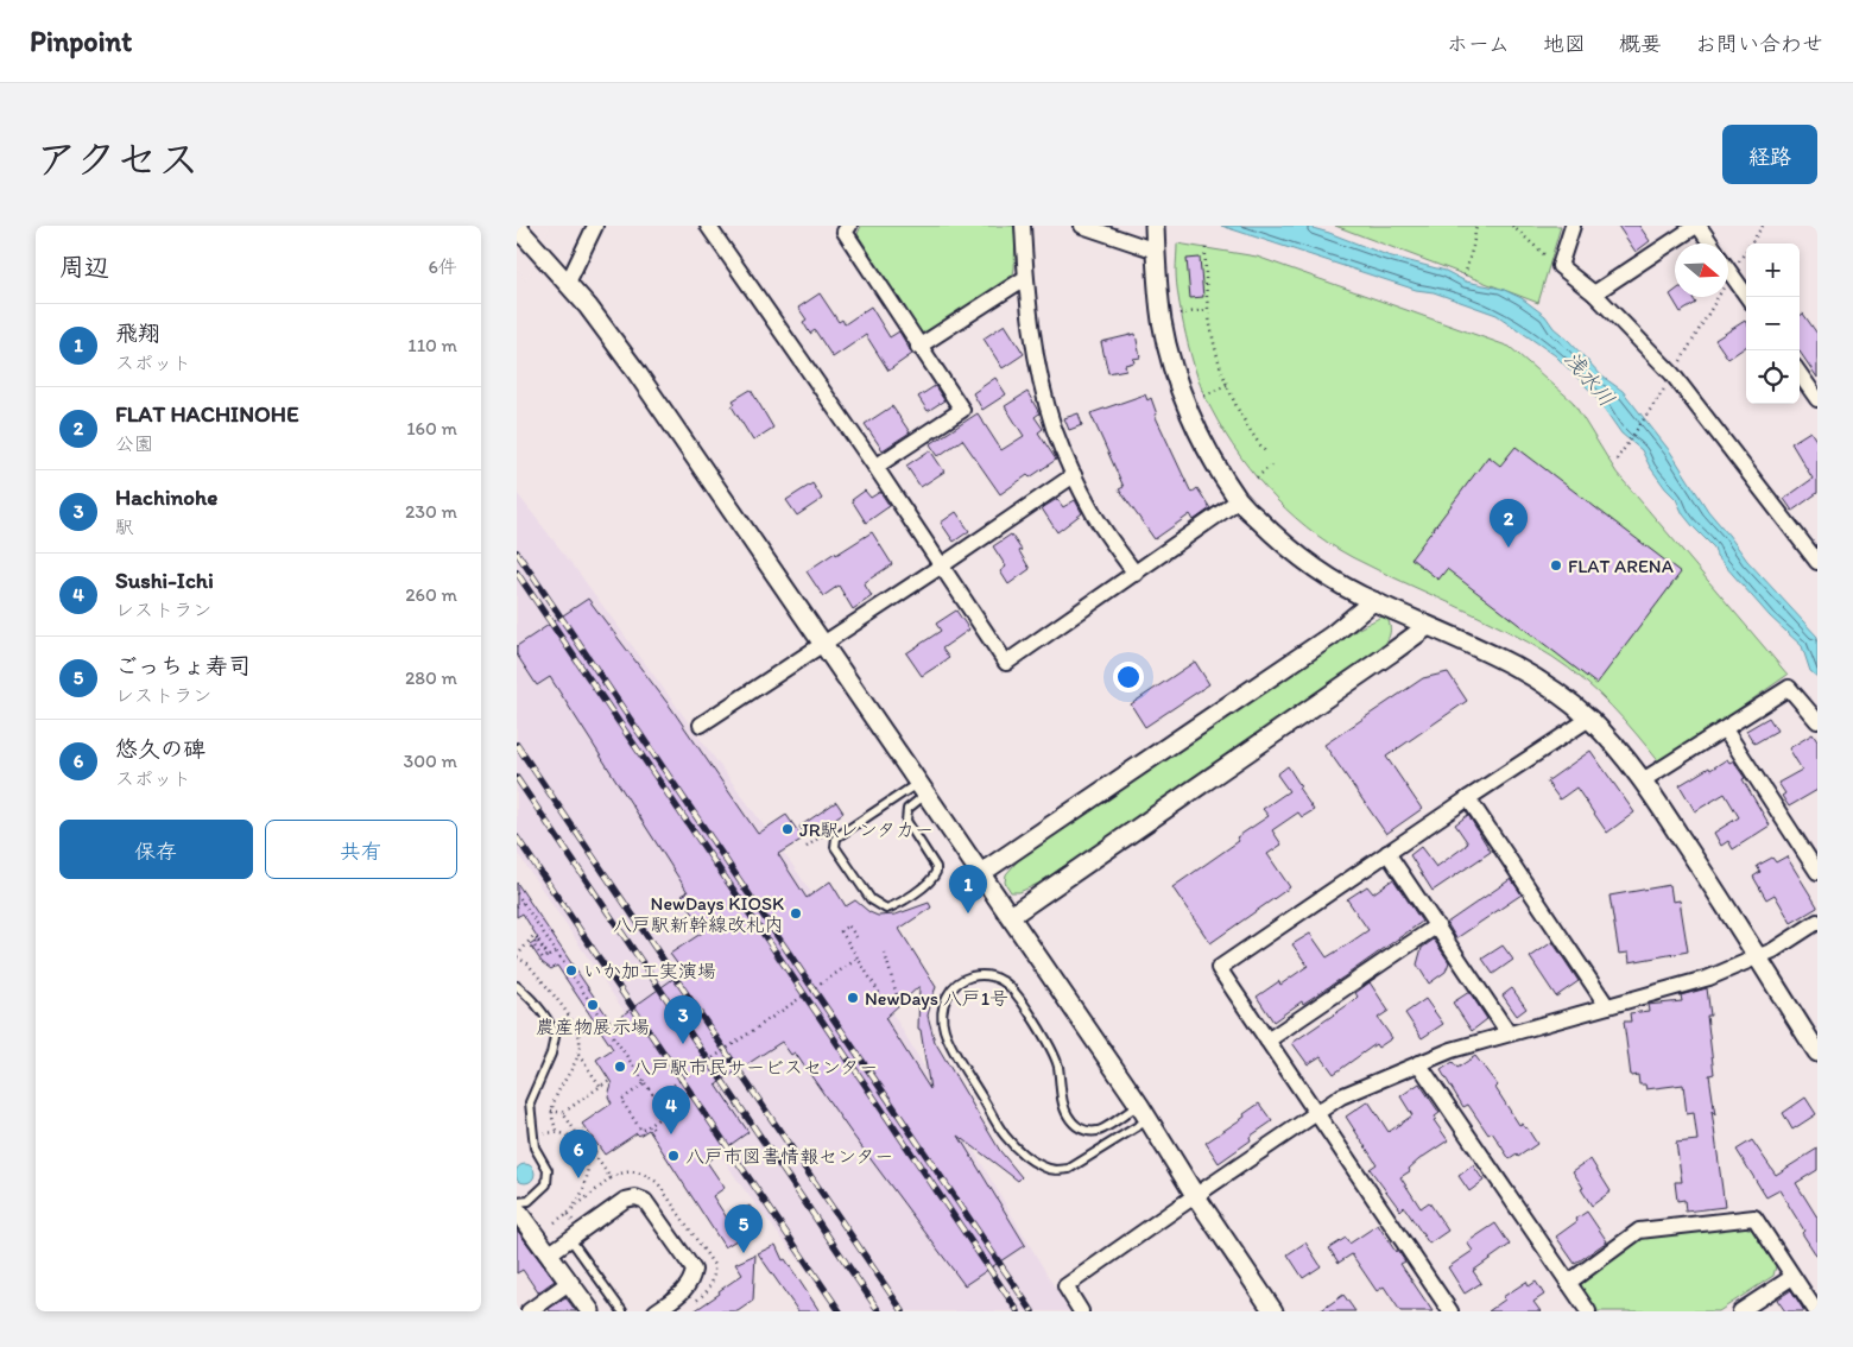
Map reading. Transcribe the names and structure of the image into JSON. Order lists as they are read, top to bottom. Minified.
{"water":["浅水川"],"places":["FLAT ARENA","JR駅レンタカー","NewDays KIOSK 八戸駅新幹線改札内","いか加工実演場","NewDays 八戸1号","農産物展示場","八戸駅市民サービスセンター","八戸市図書情報センター"],"north":"right","page":{"header":"Pinpoint","nav":["ホーム","地図","概要","お問い合わせ"],"title":"アクセス","buttons":["経路",["保存","共有"]],"heading":["周辺","6件"],"map_buttons":["+","−"],"list":[{"mark":"1","name":"飛翔","note":"スポット","value":"110 m"},{"mark":"2","name":"FLAT HACHINOHE","note":"公園","value":"160 m"},{"mark":"3","name":"Hachinohe","note":"駅","value":"230 m"},{"mark":"4","name":"Sushi-Ichi","note":"レストラン","value":"260 m"},{"mark":"5","name":"ごっちょ寿司","note":"レストラン","value":"280 m"},{"mark":"6","name":"悠久の碑","note":"スポット","value":"300 m"}],"pins":["2","1","3","4","6","5"]}}
